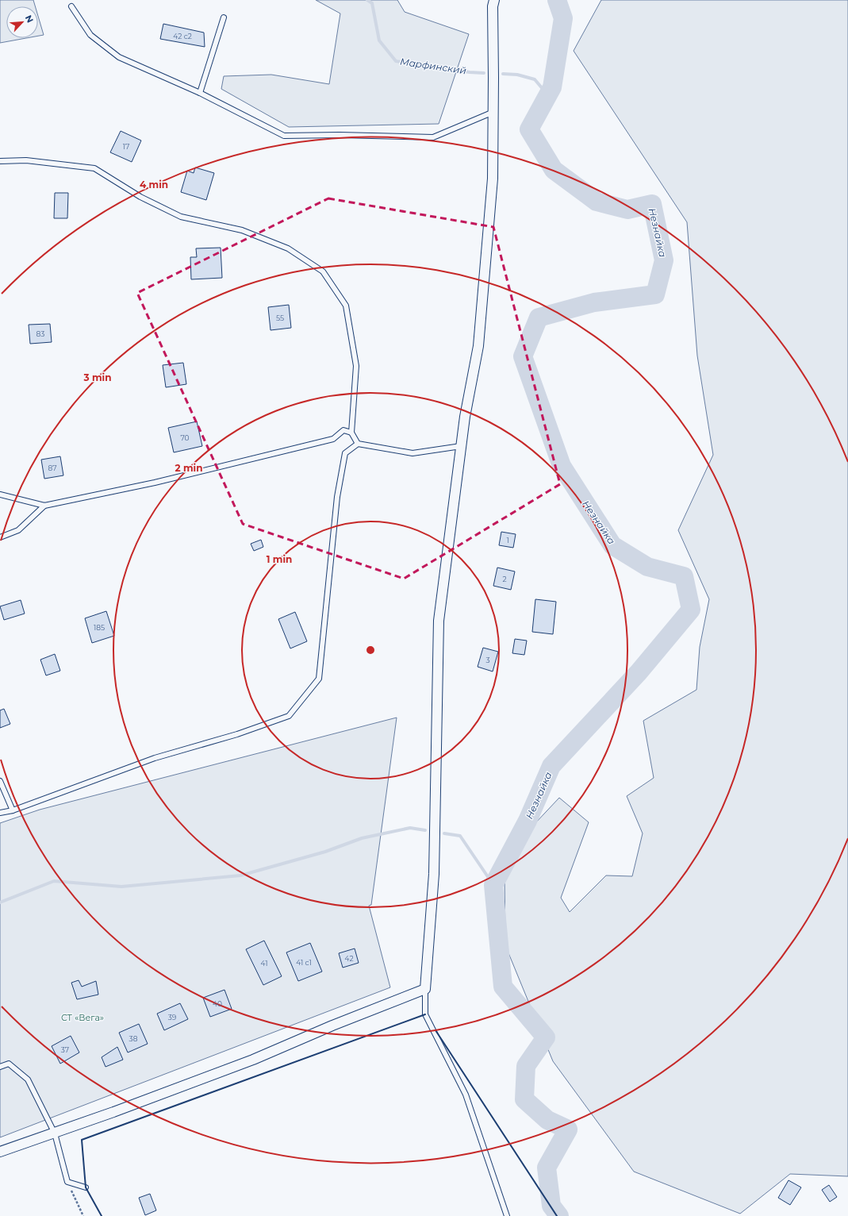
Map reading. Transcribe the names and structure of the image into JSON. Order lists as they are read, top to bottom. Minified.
{"water":["Марфинский","Незнайка"],"parks":["СТ «Вега»"],"house_numbers":["42 с2","17","55","83","70","87","1","2","185","3","42","41 с1","41","40","39","38","37"],"north":"top right","rings":["4 min","3 min","2 min","1 min"]}
